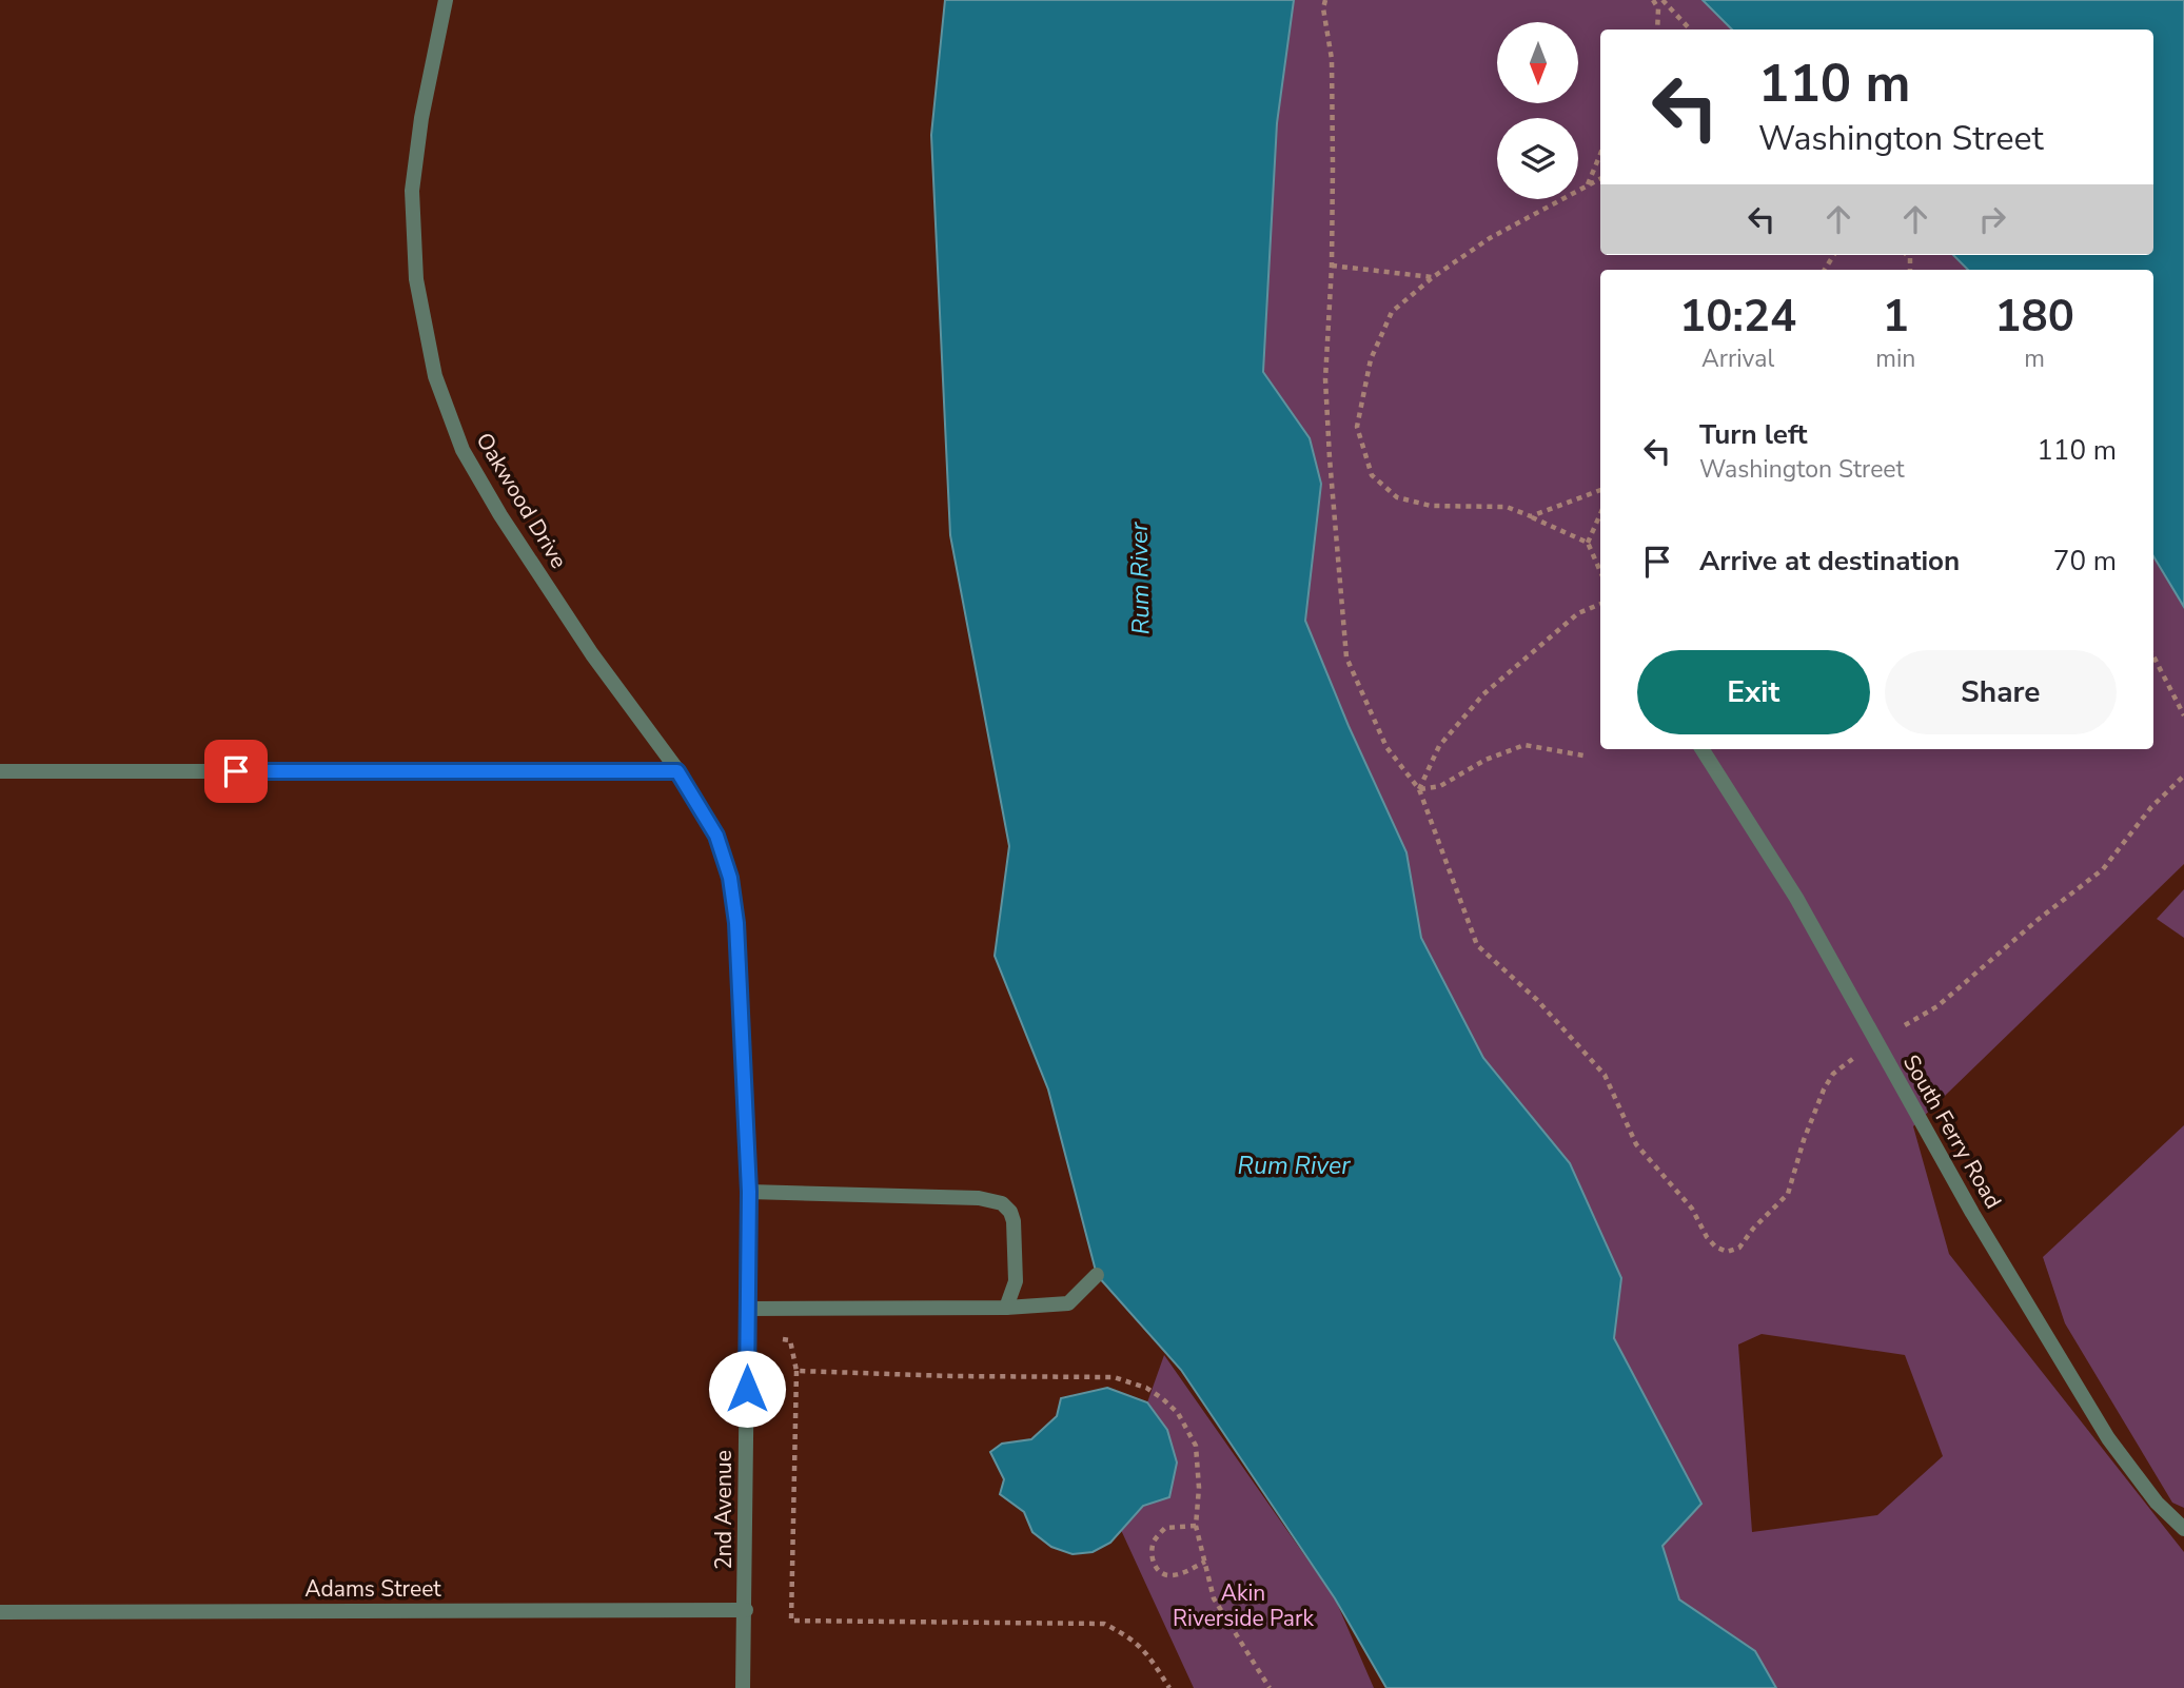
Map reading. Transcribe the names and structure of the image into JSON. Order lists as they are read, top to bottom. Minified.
{"streets":{"street":["Oakwood Drive","South Ferry Road","2nd Avenue","Adams Street"]},"crossings":[["Oakwood Drive","2nd Avenue"],["2nd Avenue","Adams Street"]],"water":["Rum River"],"parks":["Akin Riverside Park"],"north":"bottom","page":{"turn":["110 m","Washington Street"],"eta":["10:24","Arrival","1","min","180","m"],"list":[{"name":"Turn left","note":"Washington Street","value":"110 m"},{"name":"Arrive at destination","value":"70 m"}],"buttons":["Exit","Share"]}}
